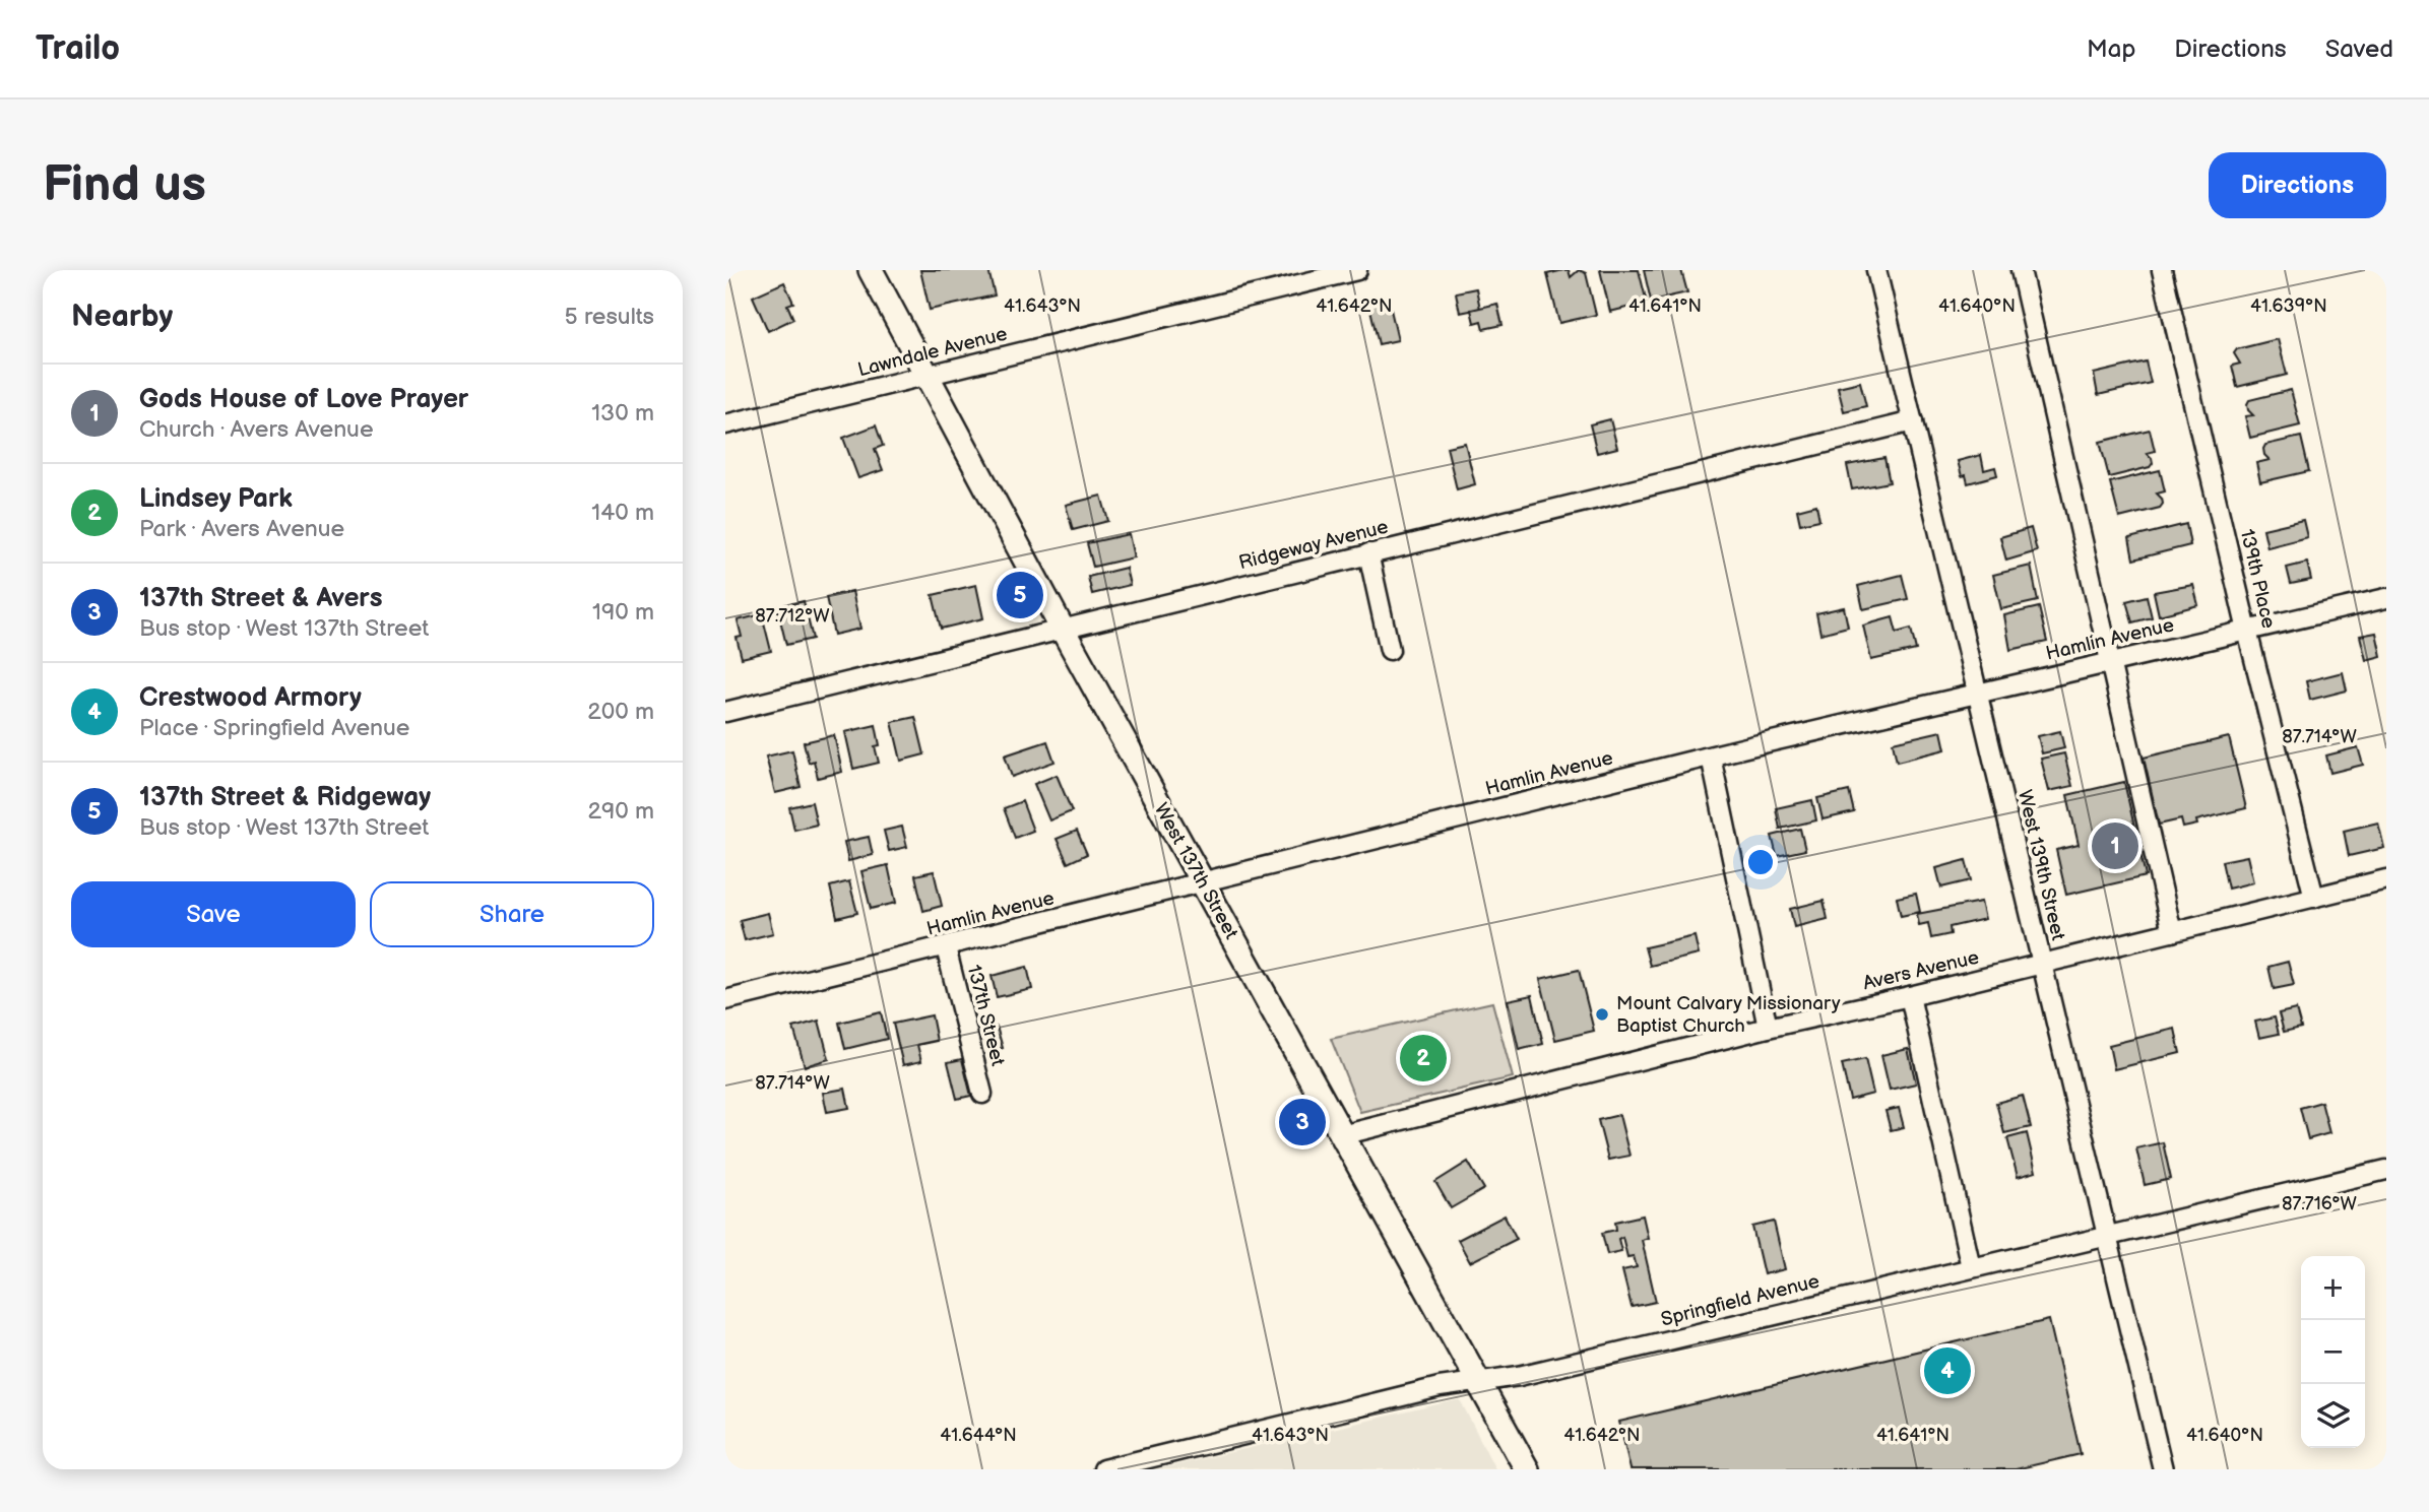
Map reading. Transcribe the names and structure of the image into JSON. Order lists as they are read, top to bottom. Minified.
{"streets":{"main road":["West 137th Street"],"street":["Lawndale Avenue","Ridgeway Avenue","139th Place","Hamlin Avenue","West 139th Street","Avers Avenue","137th Street","Springfield Avenue"]},"crossings":[["Lawndale Avenue","West 137th Street"],["Ridgeway Avenue","West 139th Street"],["Ridgeway Avenue","West 137th Street"],["139th Place","Hamlin Avenue"],["139th Place","Avers Avenue"],["Hamlin Avenue","West 139th Street"],["Hamlin Avenue","West 137th Street"],["Hamlin Avenue","137th Street"],["West 139th Street","Avers Avenue"],["West 139th Street","Springfield Avenue"],["West 137th Street","Avers Avenue"],["West 137th Street","Springfield Avenue"]],"places":["Mount Calvary Missionary Baptist Church"],"page":{"header":"Trailo","nav":["Map","Directions","Saved"],"buttons":["Directions",["Save","Share"]],"title":"Find us","heading":["Nearby","5 results"],"list":[{"mark":"1","name":"Gods House of Love Prayer","note":"Church · Avers Avenue","value":"130 m"},{"mark":"2","name":"Lindsey Park","note":"Park · Avers Avenue","value":"140 m"},{"mark":"3","name":"137th Street & Avers","note":"Bus stop · West 137th Street","value":"190 m"},{"mark":"4","name":"Crestwood Armory","note":"Place · Springfield Avenue","value":"200 m"},{"mark":"5","name":"137th Street & Ridgeway","note":"Bus stop · West 137th Street","value":"290 m"}],"pins":["5","1","2","3","4"],"map_buttons":["+","−"]},"coordinates":["41.643°N","41.642°N","41.641°N","41.640°N","41.639°N","87.712°W","87.714°W","87.716°W","41.644°N"]}
